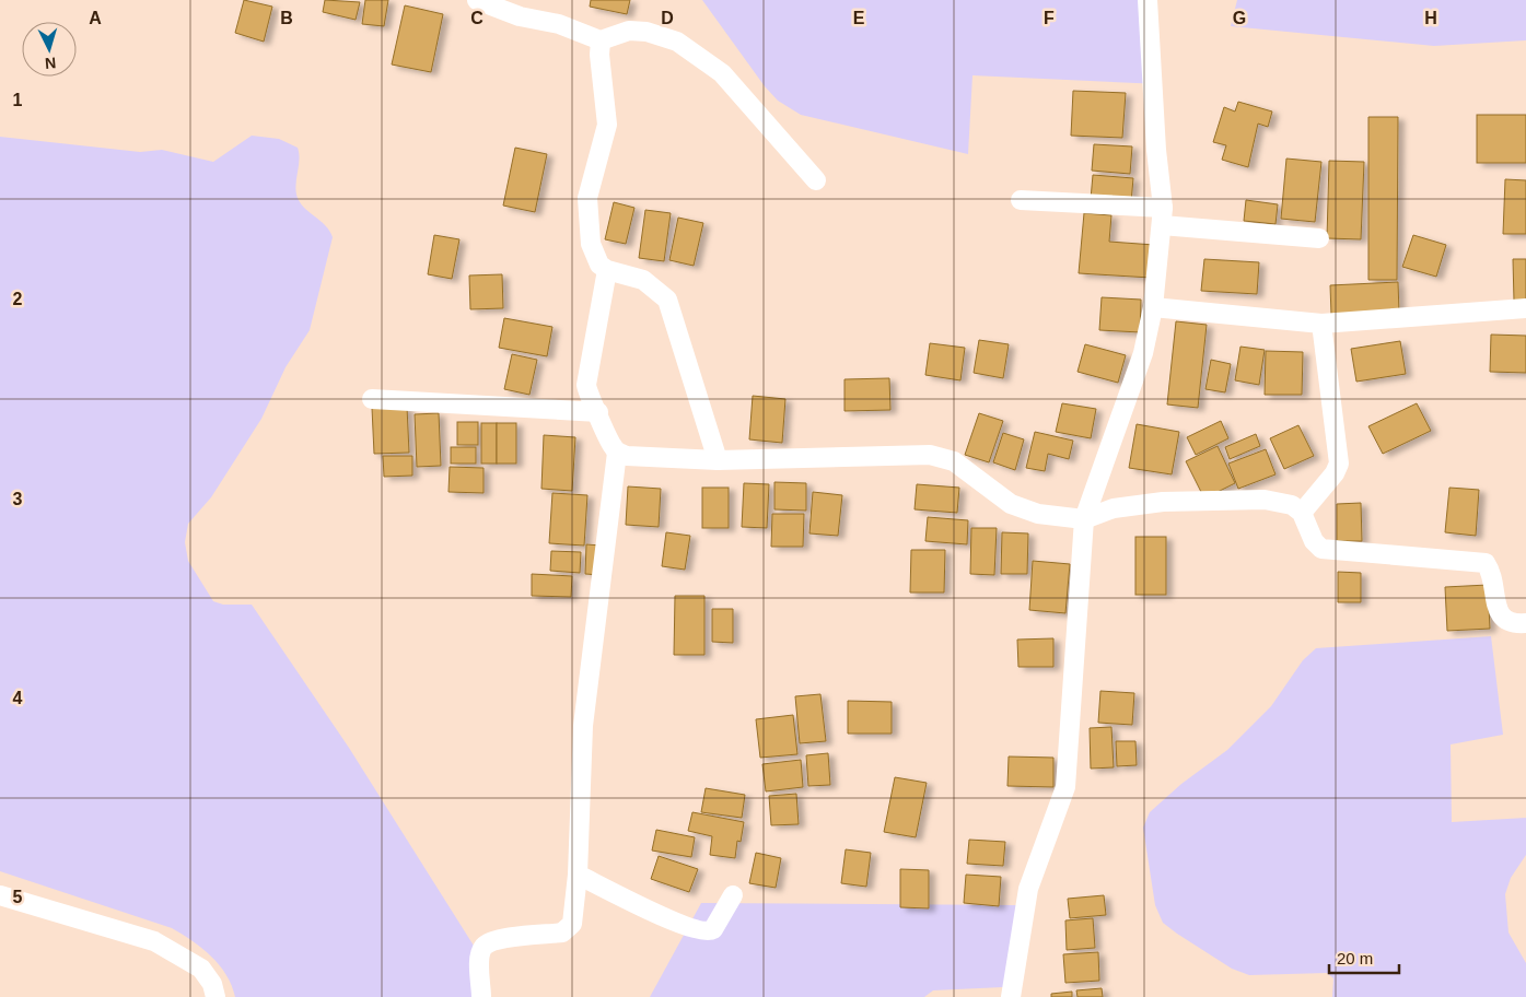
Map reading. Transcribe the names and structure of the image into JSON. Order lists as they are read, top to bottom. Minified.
{"scale_bar":"20 m","north":"bottom","grid":{"columns":["A","B","C","D","E","F","G","H"],"rows":["1","2","3","4","5"]}}
